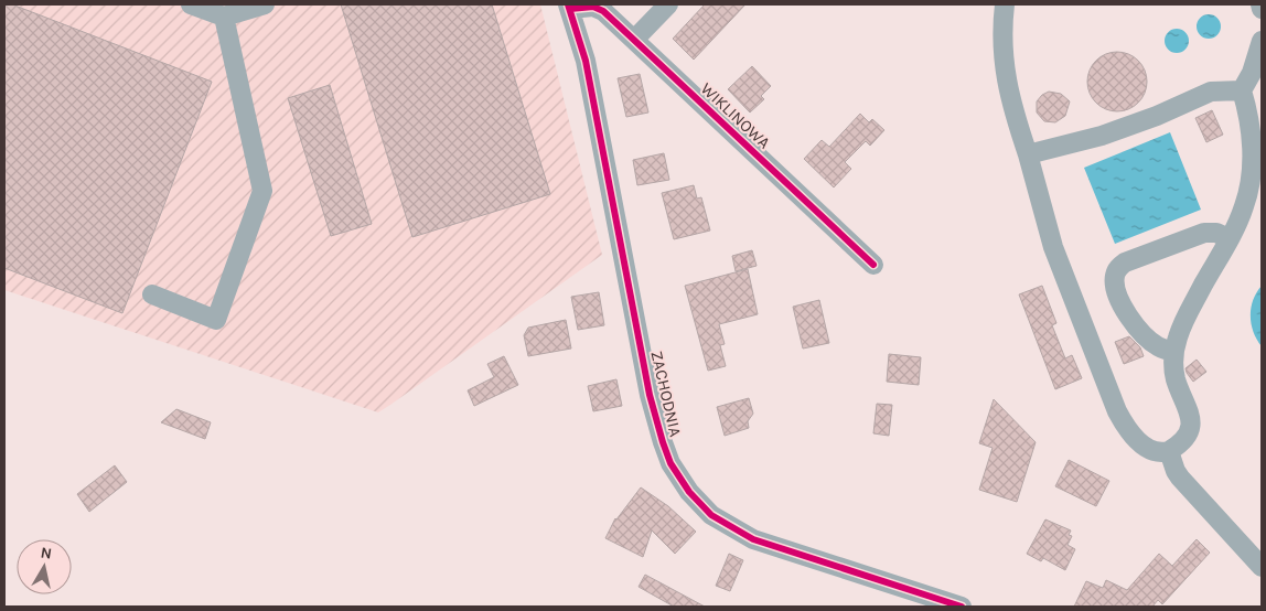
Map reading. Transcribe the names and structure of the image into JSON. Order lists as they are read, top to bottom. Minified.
{"streets":{"street":["WIKLINOWA","ZACHODNIA"]},"crossings":[["WIKLINOWA","ZACHODNIA"]],"north":"top"}
